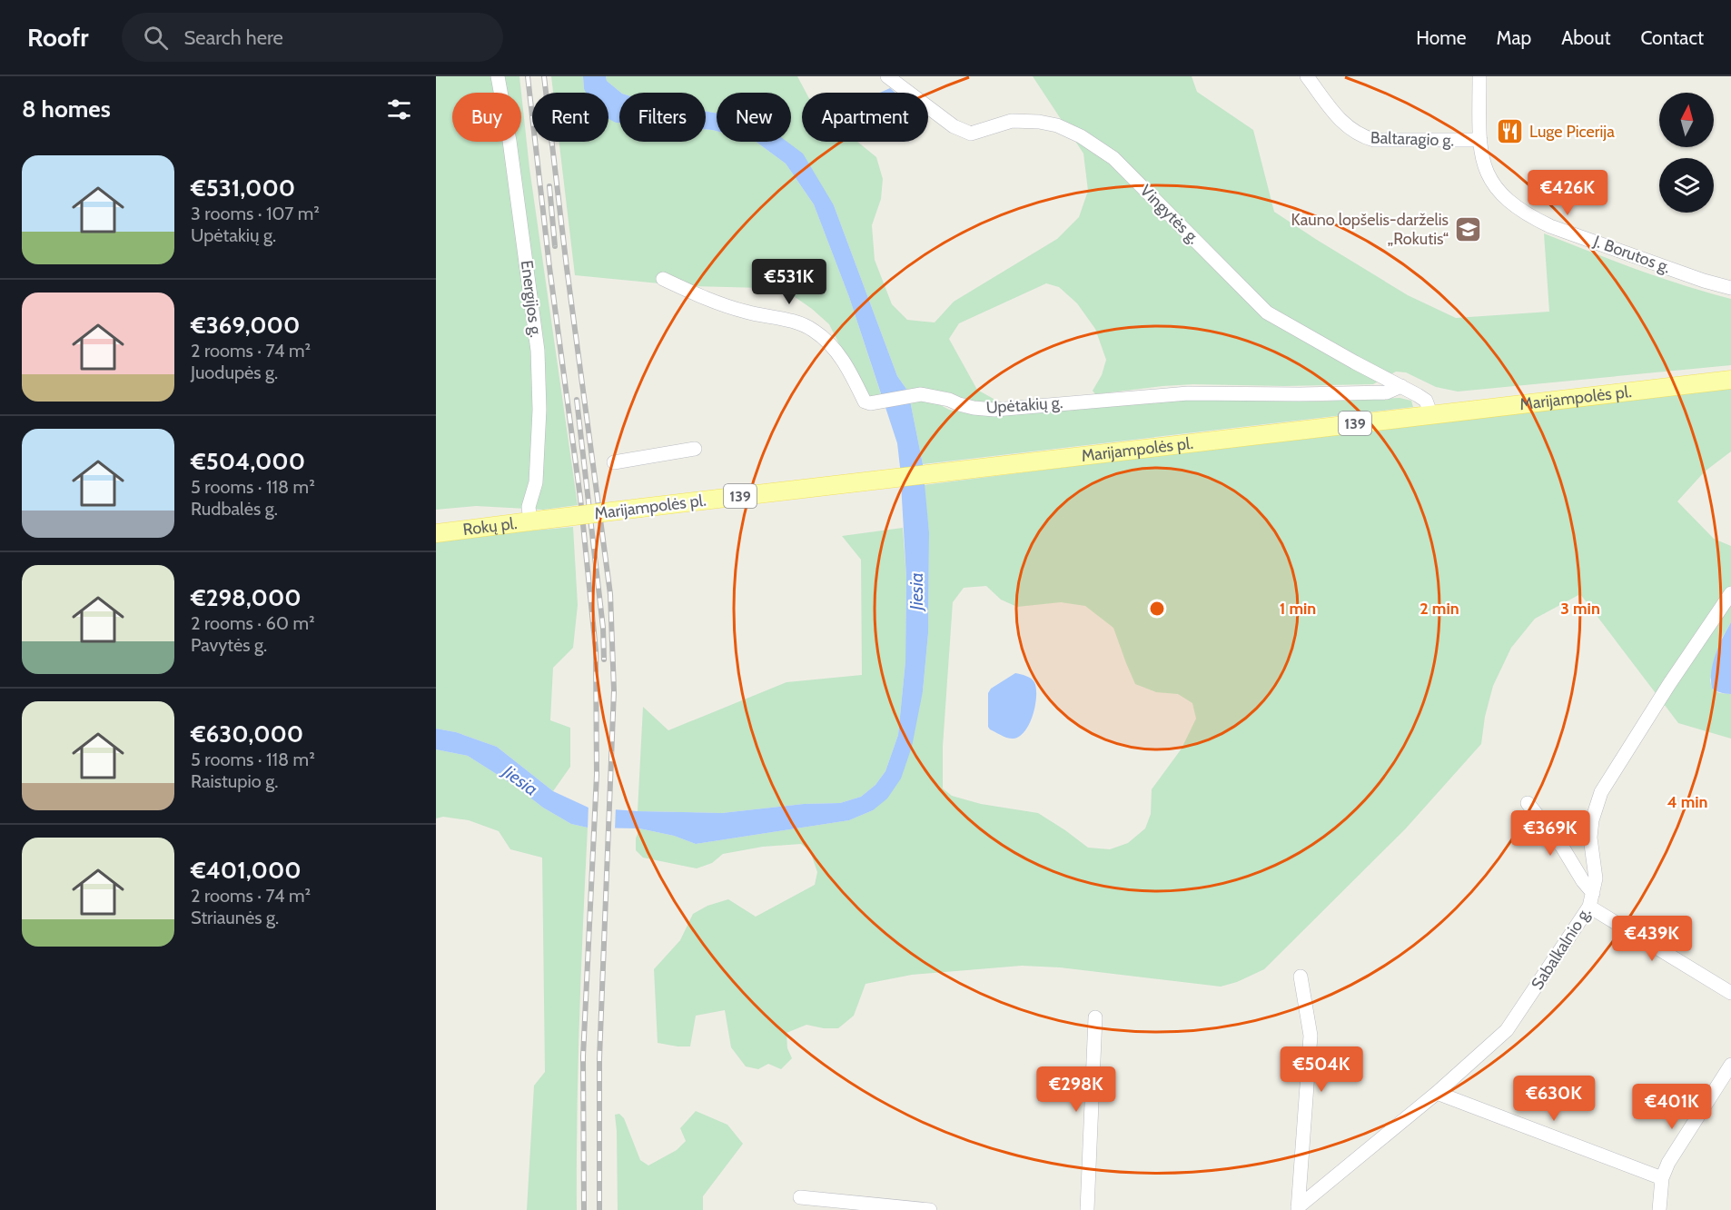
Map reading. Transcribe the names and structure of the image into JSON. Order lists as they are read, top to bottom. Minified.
{"streets":{"main road":["Marijampolės pl.","139","Rokų pl."],"street":["Baltaragio g.","Vingytės g.","J. Borutos g.","Energijos g.","Upėtakių g.","Sabalkalnio g."]},"crossings":[["Baltaragio g.","J. Borutos g."],["Vingytės g.","Marijampolės pl."],["Vingytės g.","Upėtakių g."],["Energijos g.","Marijampolės pl."],["Energijos g.","Rokų pl."],["Marijampolės pl.","Rokų pl."]],"water":["Jiesia"],"places":{"restaurant":["Luge Picerija"],"school or university":["Kauno lopšelis-darželis „Rokutis“"]},"north":"top","page":{"header":"Roofr","search":"Search here","nav":["Home","Map","About","Contact"],"heading":"8 homes","chip":["Buy","Rent","Filters","New","Apartment"],"list":[{"name":"€531,000","note":"3 rooms · 107 m² · Upėtakių g."},{"name":"€369,000","note":"2 rooms · 74 m² · Juodupės g."},{"name":"€504,000","note":"5 rooms · 118 m² · Rudbalės g."},{"name":"€298,000","note":"2 rooms · 60 m² · Pavytės g."},{"name":"€630,000","note":"5 rooms · 118 m² · Raistupio g."},{"name":"€401,000","note":"2 rooms · 74 m² · Striaunės g."}],"price":["€426K","€531K","€369K","€439K","€504K","€298K","€630K","€401K"]},"rings":["1 min","2 min","3 min","4 min"]}
